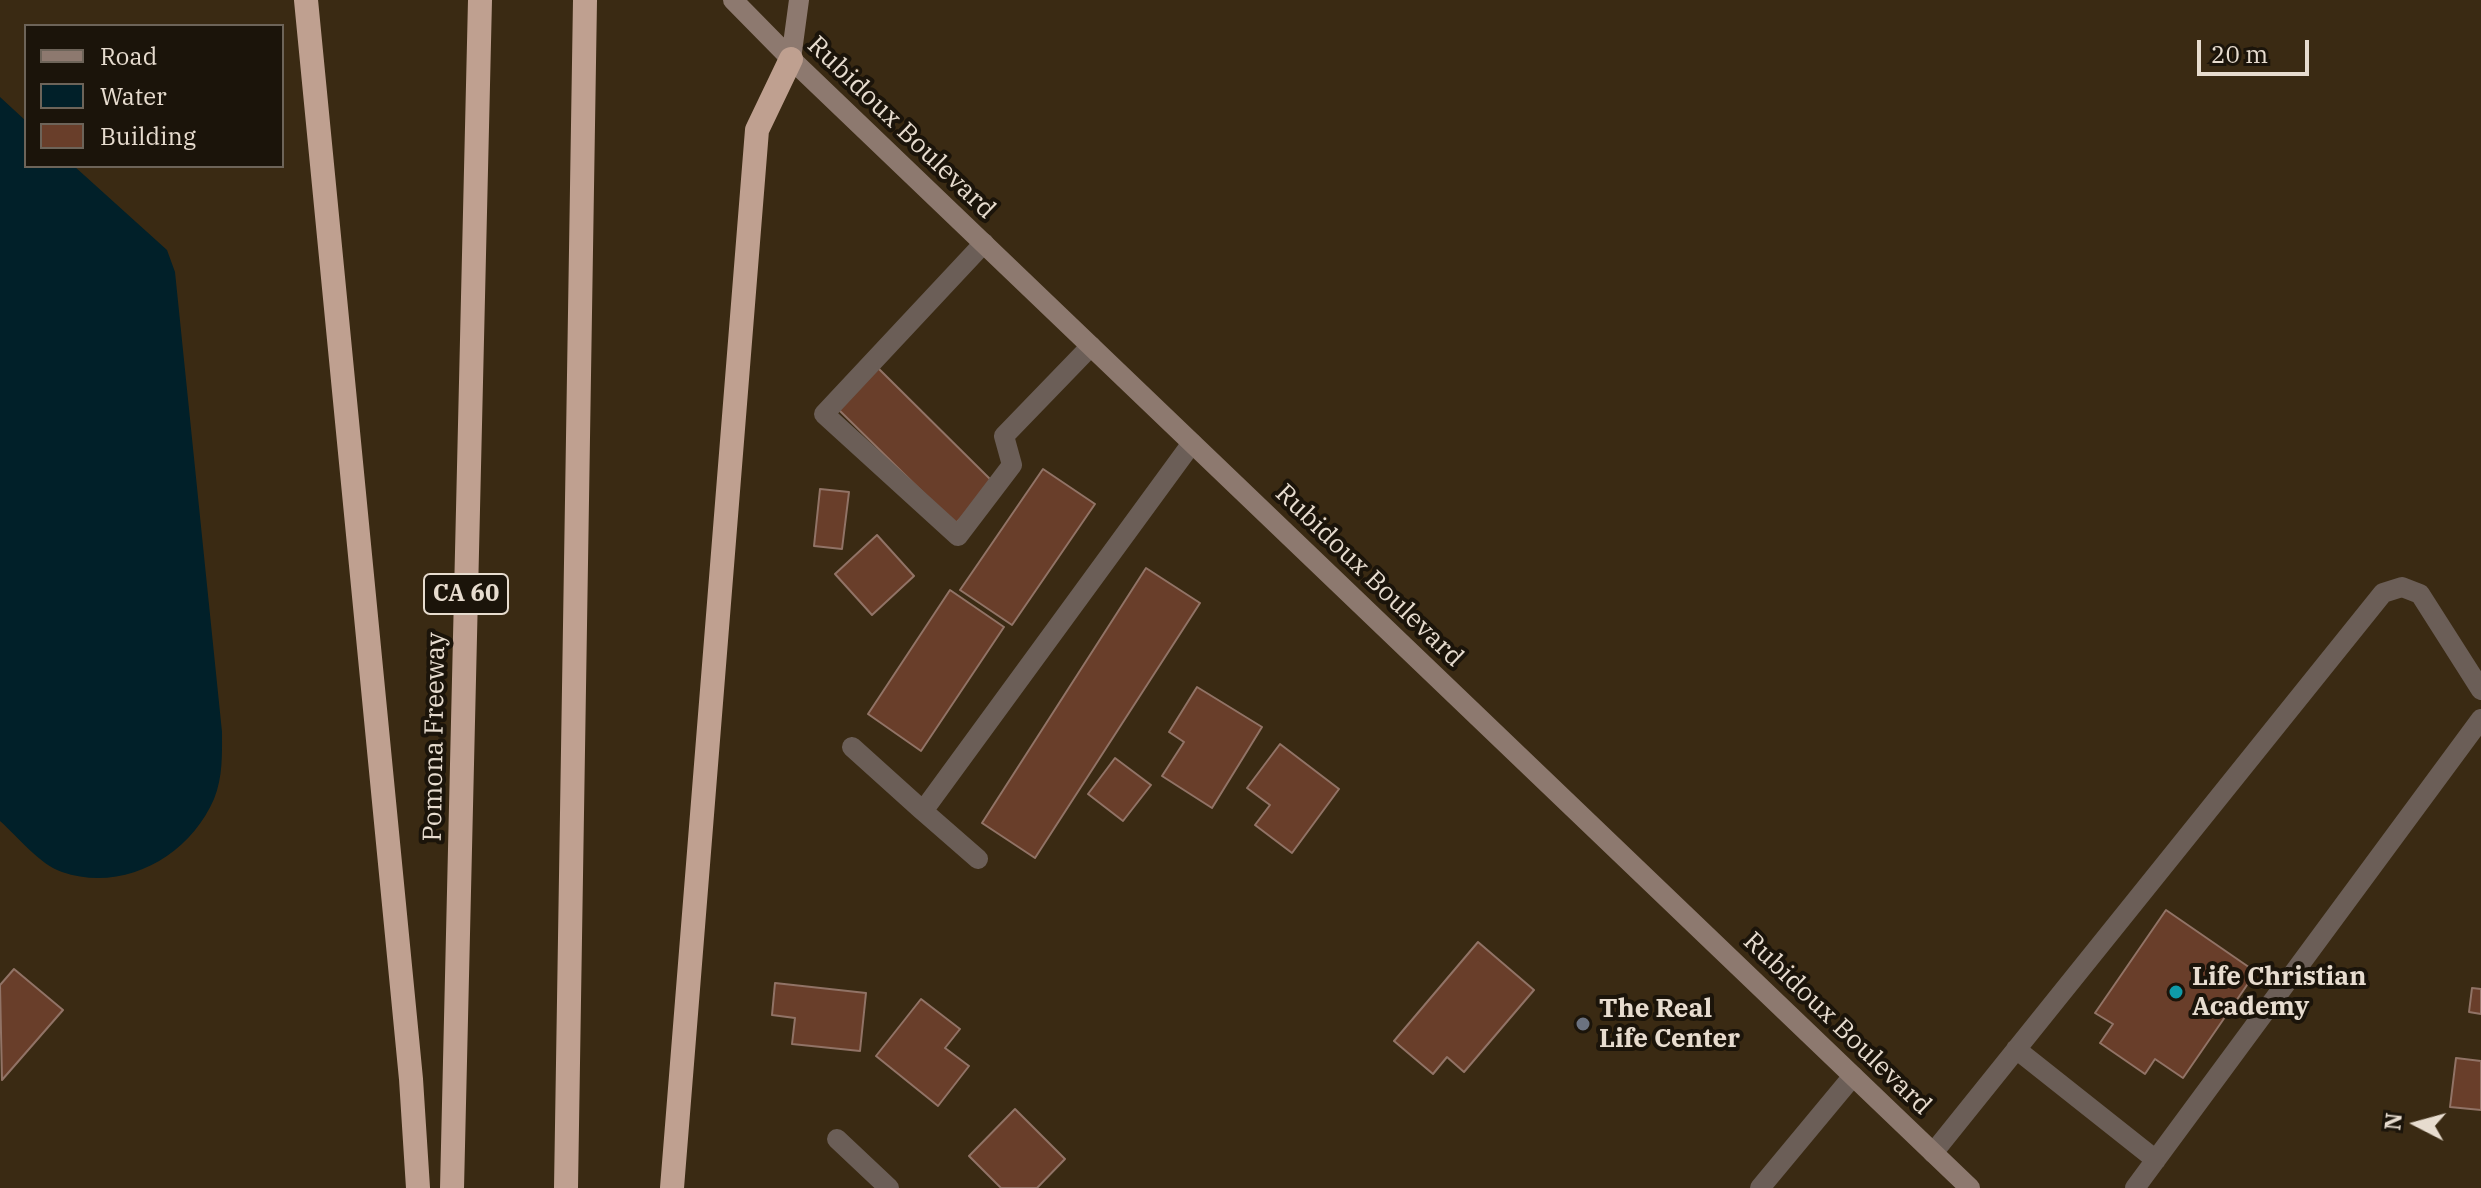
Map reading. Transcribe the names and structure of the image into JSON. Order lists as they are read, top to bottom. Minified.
{"streets":{"highway":["CA 60","Pomona Freeway"],"main road":["Rubidoux Boulevard"]},"places":["Life Christian Academy","The Real Life Center"],"legend":["Road","Water","Building"],"scale_bar":"20 m","north":"left"}
